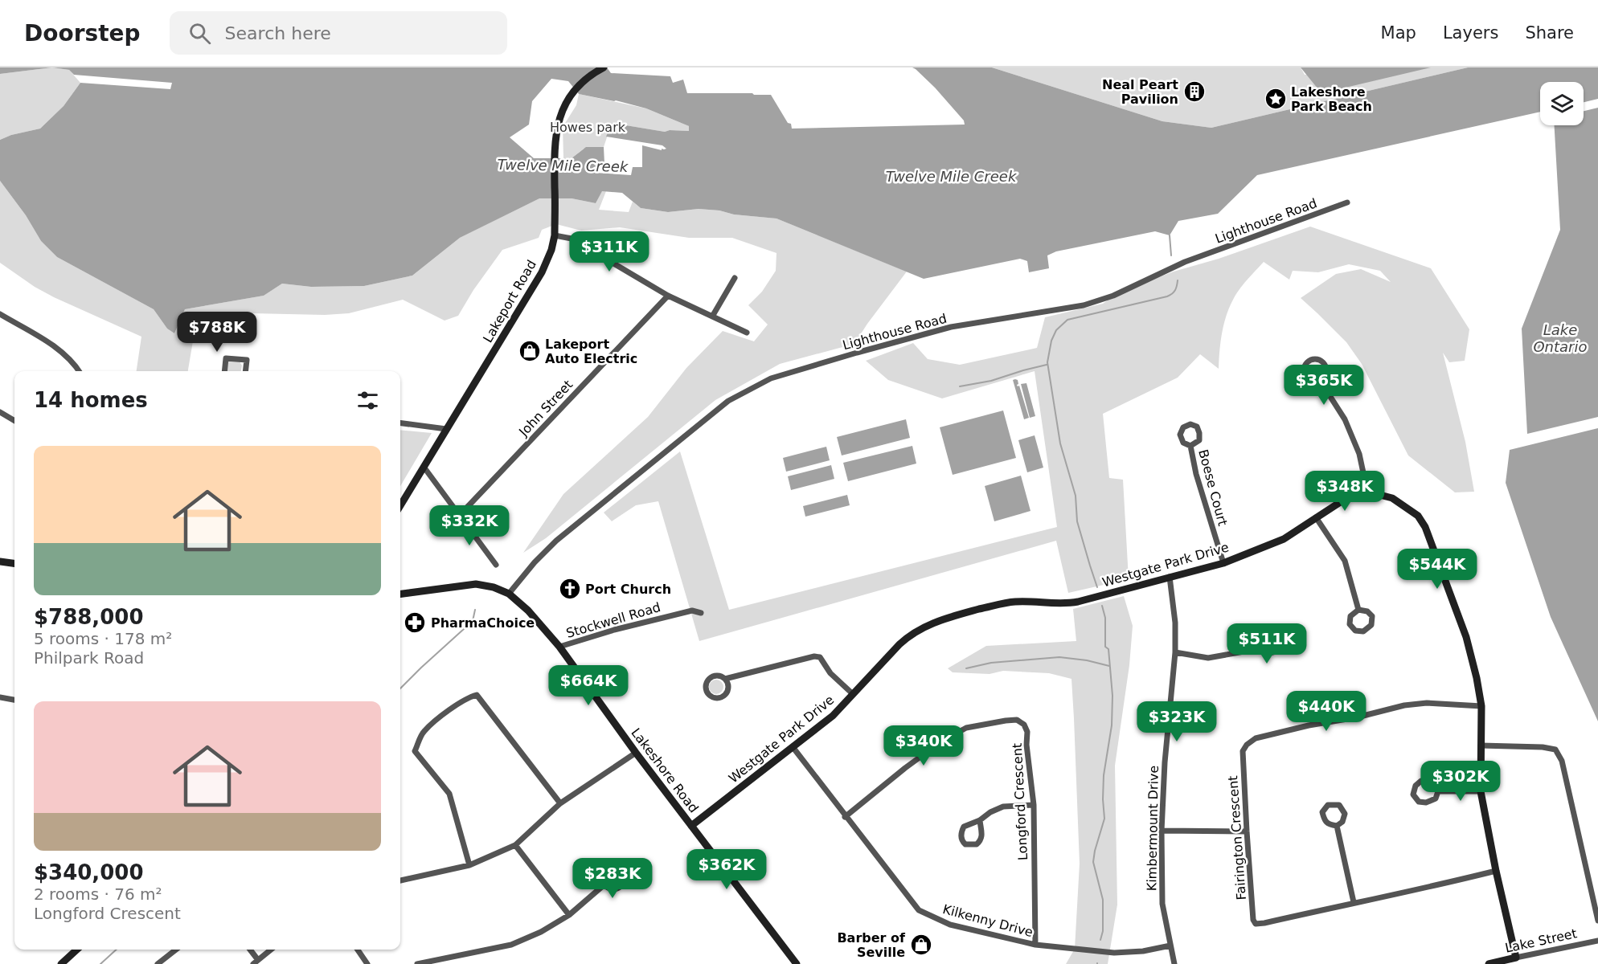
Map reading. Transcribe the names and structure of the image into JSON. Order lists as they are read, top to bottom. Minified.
{"streets":{"street":["Lighthouse Road","Lakeport Road","John Street","Boese Court","Westgate Park Drive","Stockwell Road","Lakeshore Road","Longford Crescent","Kimbermount Drive","Fairington Crescent","Kilkenny Drive","Lake Street"]},"crossings":[["Lighthouse Road","Lakeshore Road"],["Boese Court","Westgate Park Drive"],["Westgate Park Drive","Lakeshore Road"],["Westgate Park Drive","Kimbermount Drive"],["Westgate Park Drive","Kilkenny Drive"],["Stockwell Road","Lakeshore Road"],["Longford Crescent","Kilkenny Drive"],["Kimbermount Drive","Kilkenny Drive"]],"water":["Twelve Mile Creek","Lake Ontario"],"parks":["Howes park"],"places":{"building":["Neal Peart Pavilion"],"place":["Lakeshore Park Beach"],"shop":["Lakeport Auto Electric","Barber of Seville"],"church":["Port Church"],"pharmacy":["PharmaChoice"]},"page":{"header":"Doorstep","search":"Search here","nav":["Map","Layers","Share"],"price":["$311K","$788K","$365K","$348K","$332K","$544K","$511K","$664K","$440K","$323K","$340K","$302K","$362K","$283K"],"heading":"14 homes","list":[{"name":"$788,000","note":"5 rooms · 178 m² · Philpark Road"},{"name":"$340,000","note":"2 rooms · 76 m² · Longford Crescent"}]}}
